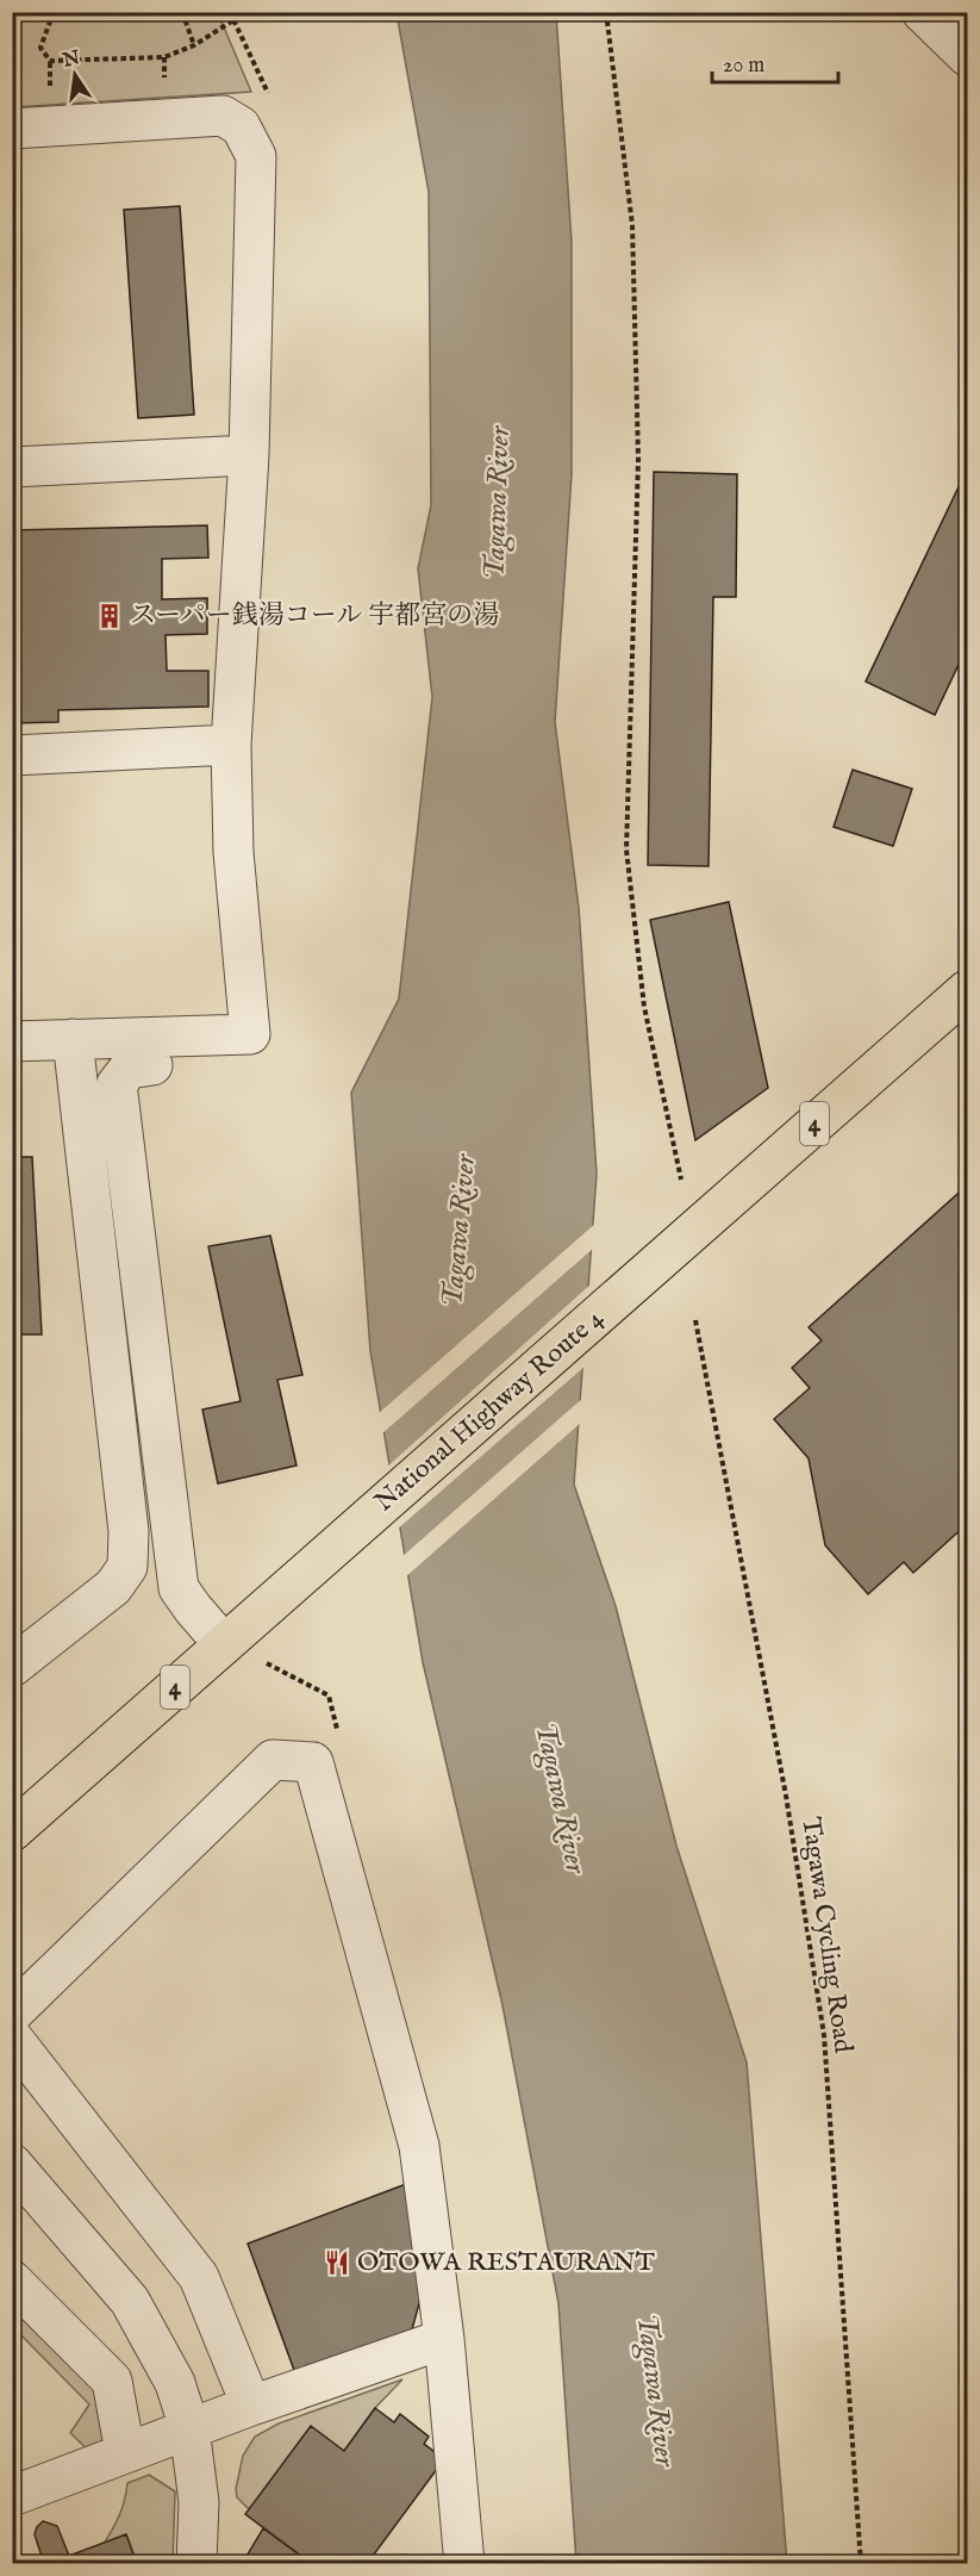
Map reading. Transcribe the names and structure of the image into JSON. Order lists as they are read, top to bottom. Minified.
{"streets":{"highway":["4","National Highway Route 4"],"path":["Tagawa Cycling Road"]},"water":["Tagawa River"],"places":{"building":["スーパー銭湯コール 宇都宮の湯"],"restaurant":["OTOWA RESTAURANT"]},"scale_bar":"20 m","north":"top"}
